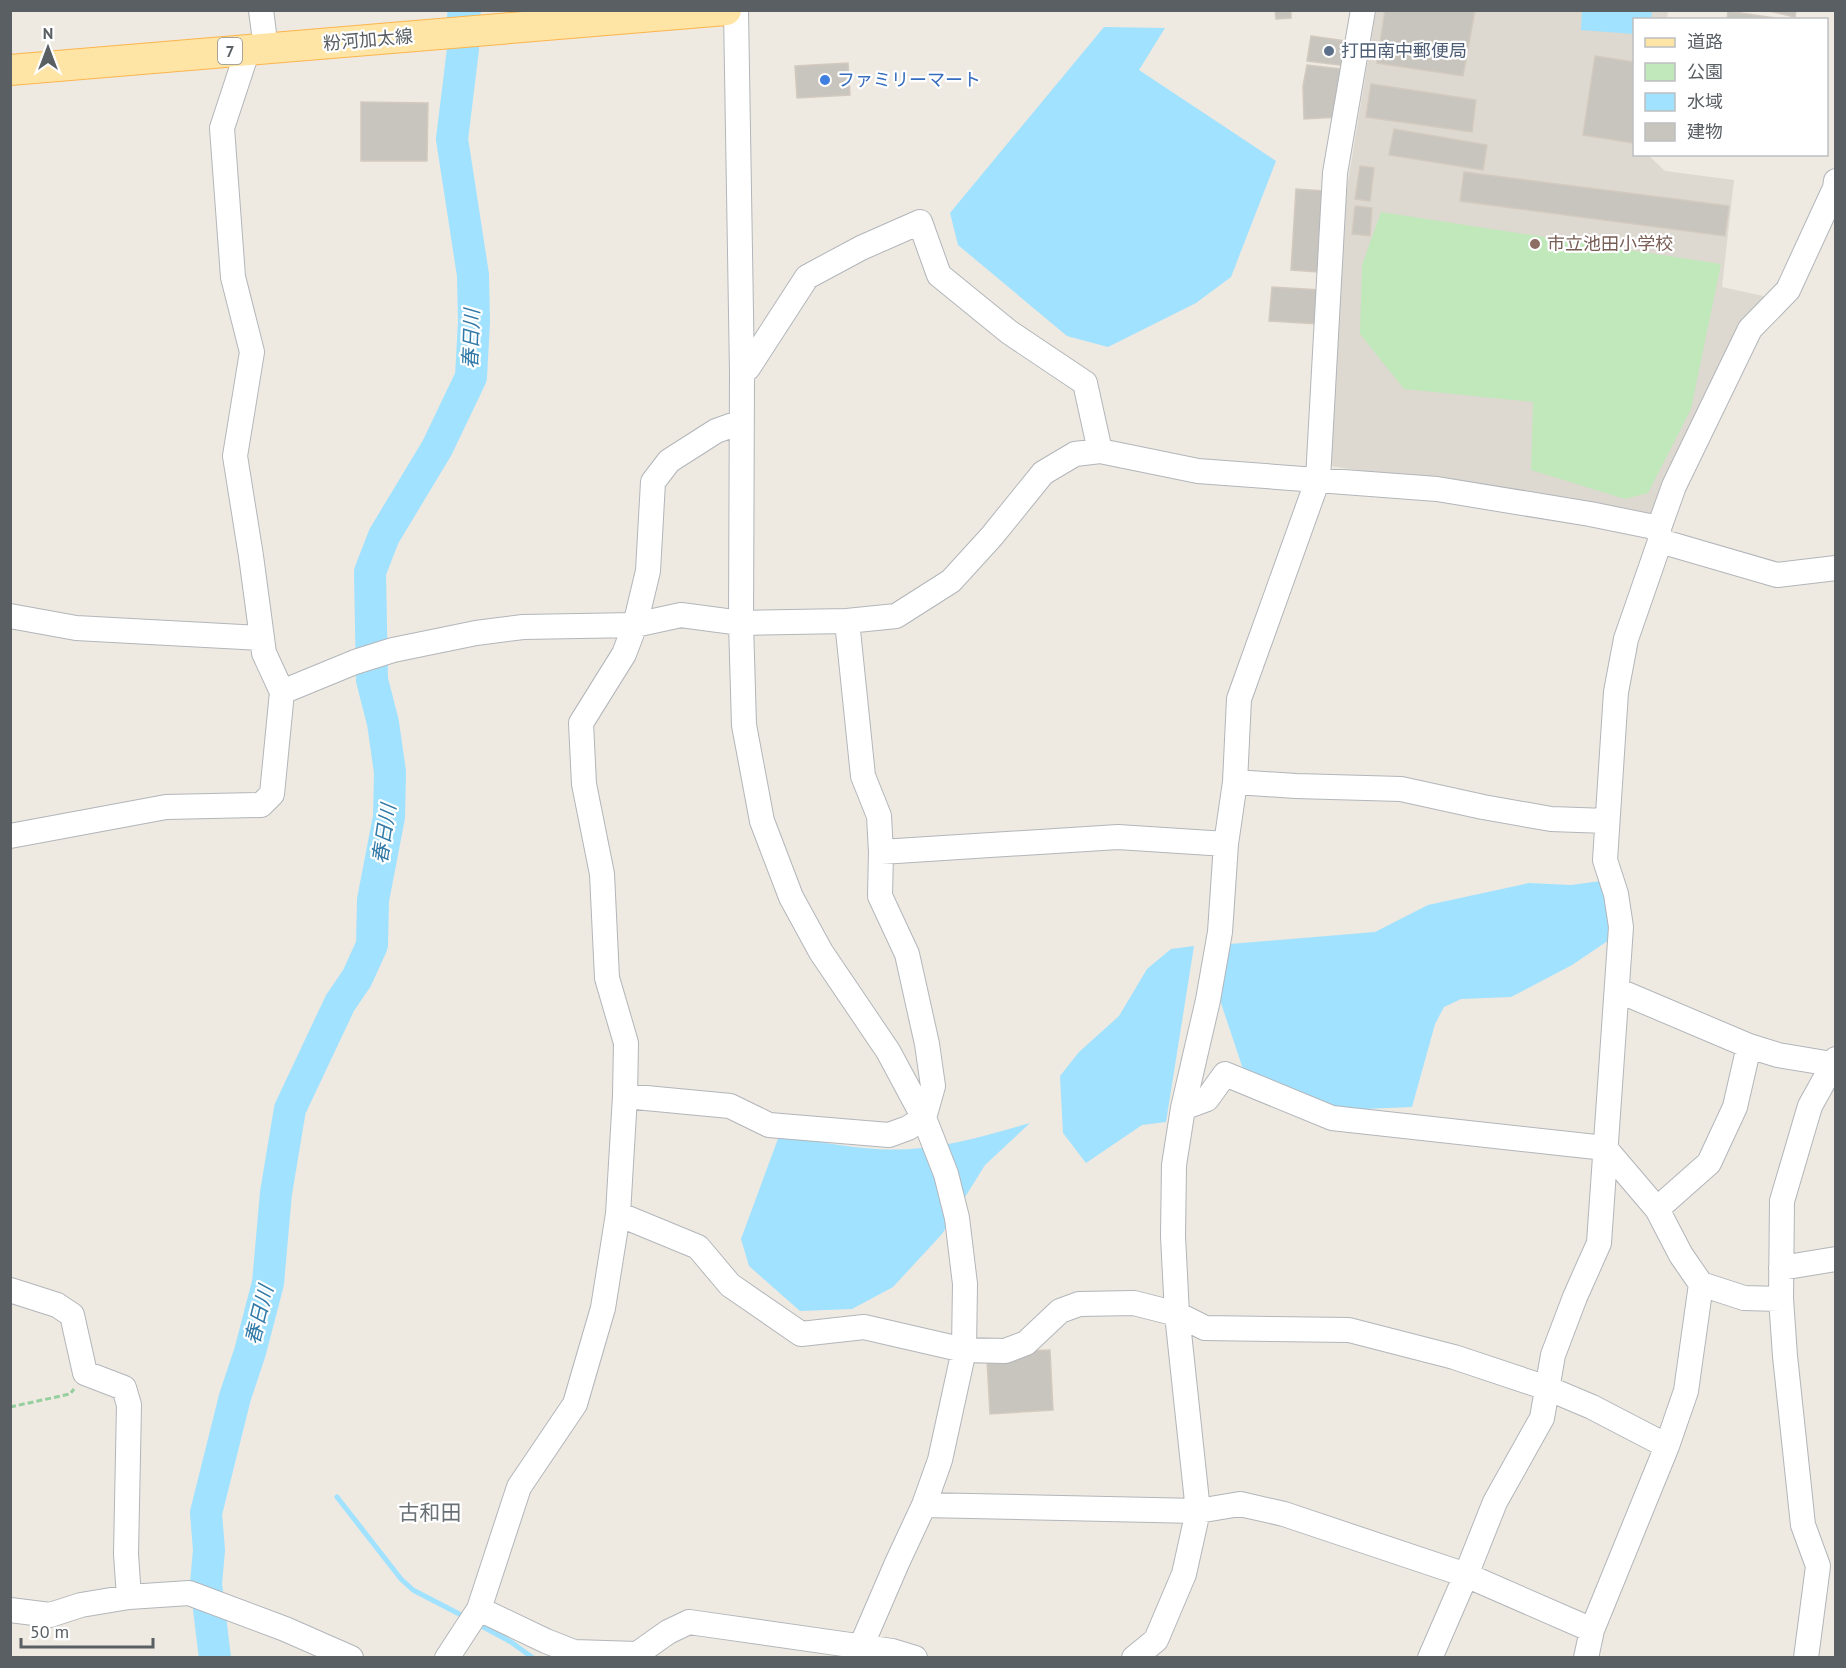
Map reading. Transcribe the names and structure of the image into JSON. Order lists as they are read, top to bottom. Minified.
{"streets":{"main road":["粉河加太線","7"]},"districts":["古和田"],"water":["春日川"],"places":["打田南中郵便局","ファミリーマート","市立池田小学校"],"legend":["道路","公園","水域","建物"],"scale_bar":"50 m","north":"top"}
